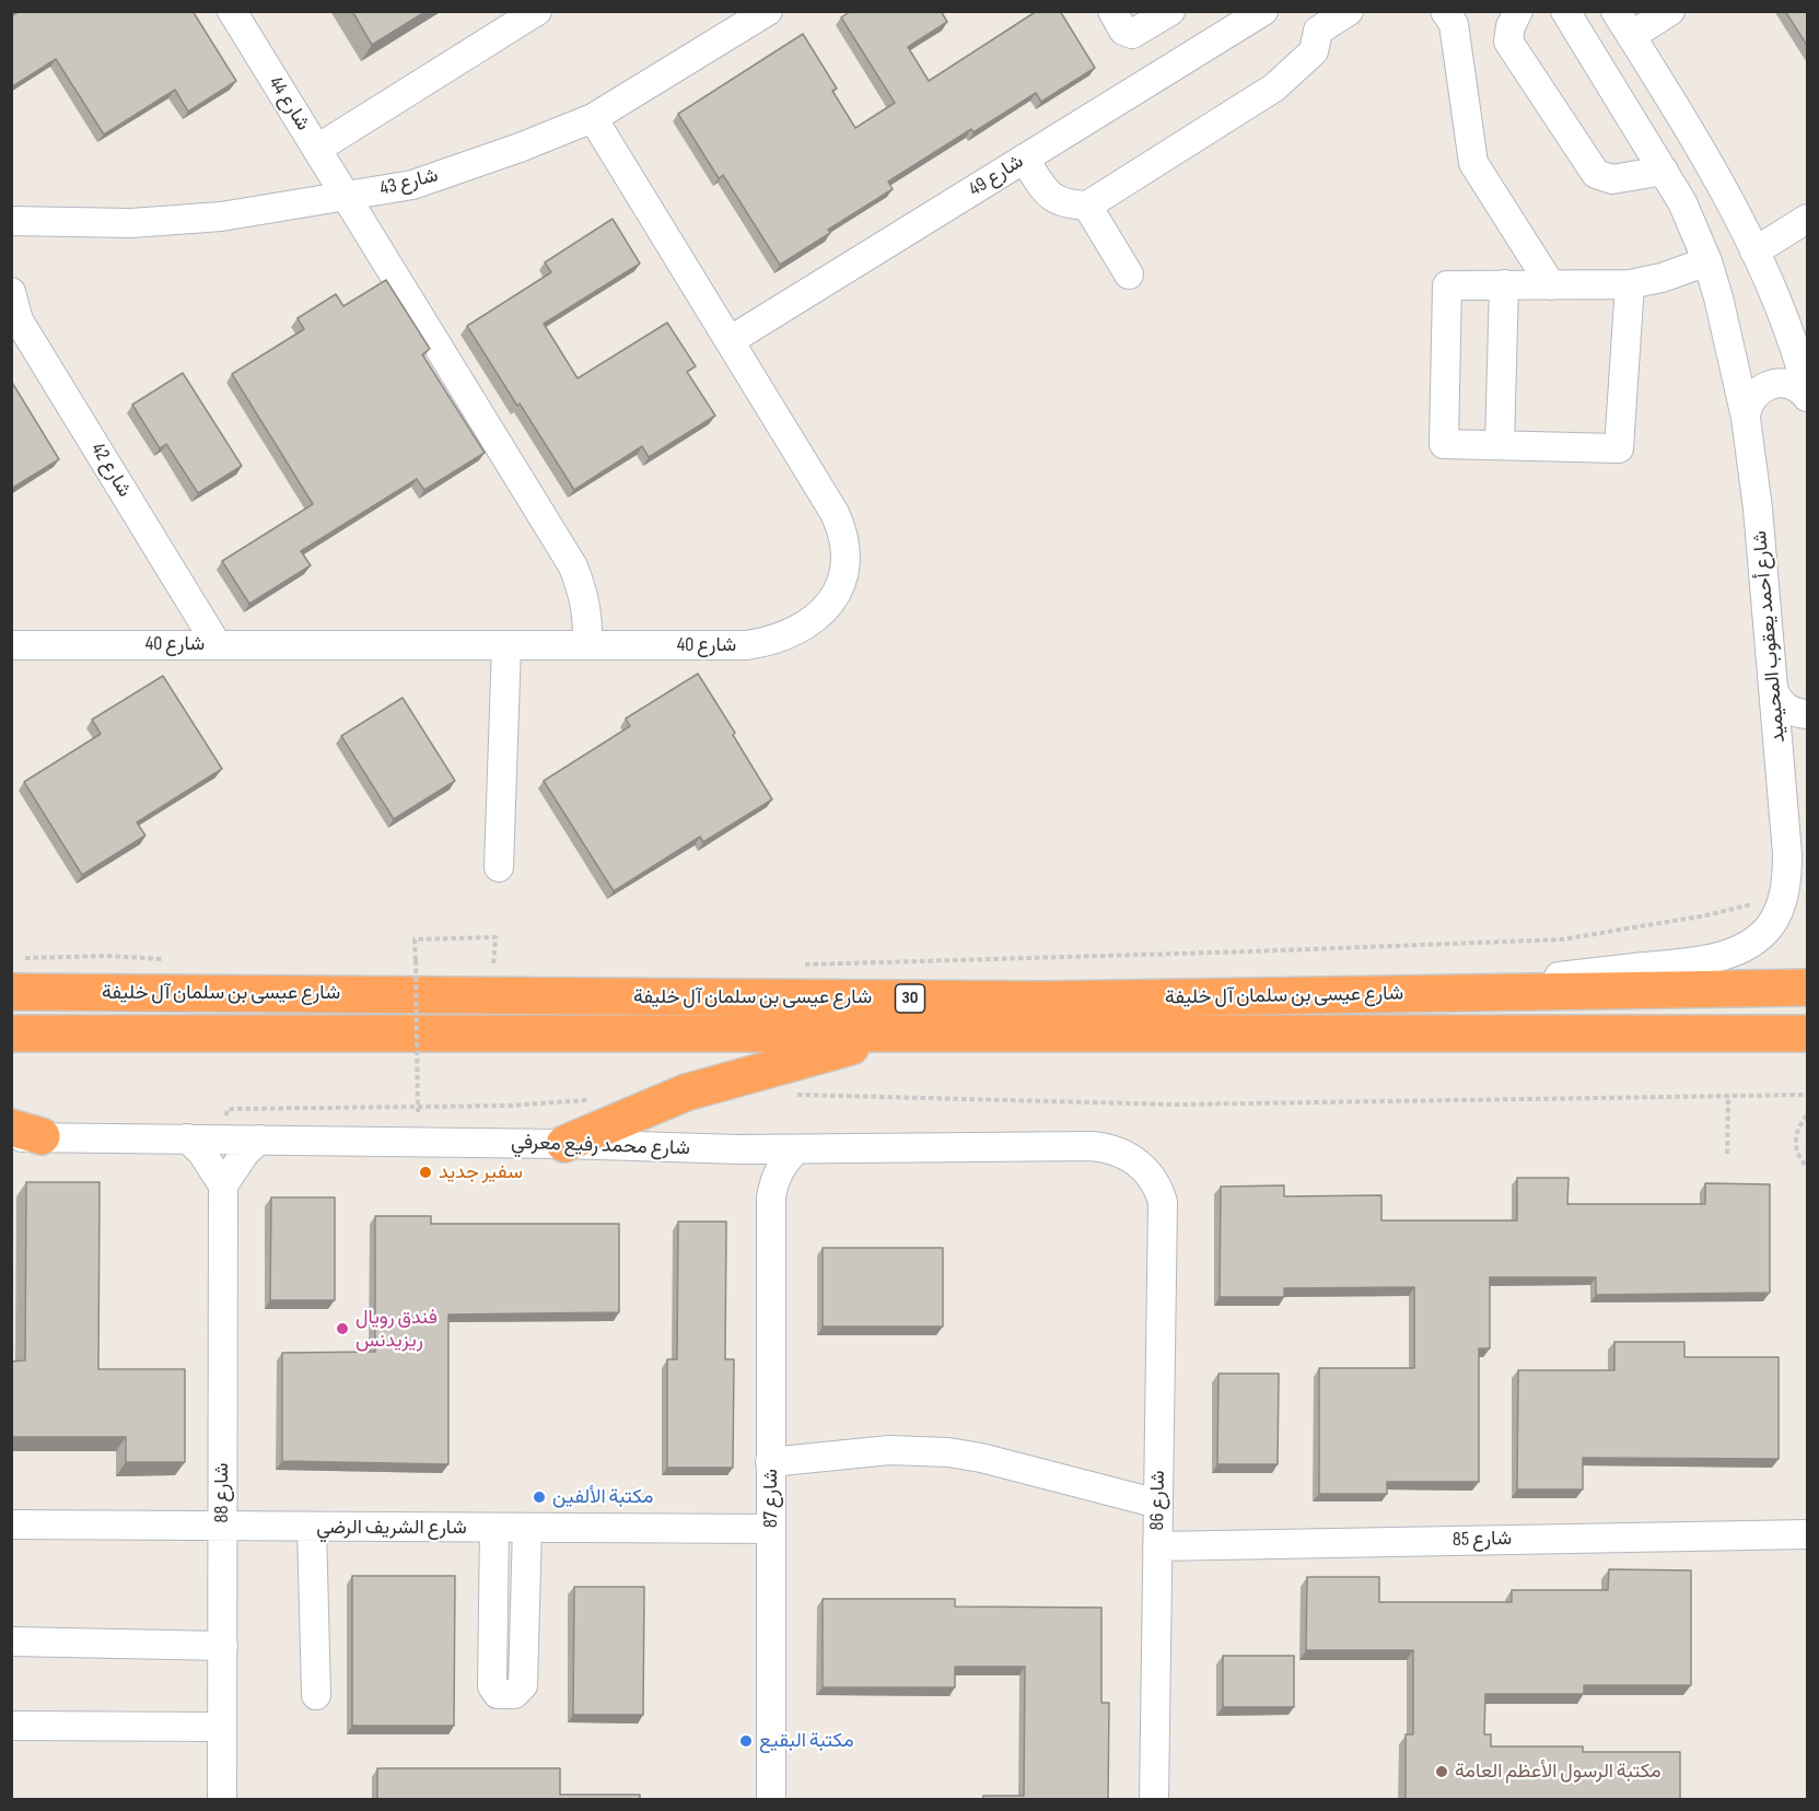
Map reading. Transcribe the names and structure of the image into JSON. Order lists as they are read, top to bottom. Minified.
{"streets":{"highway":["شارع عيسى بن سلمان آل خليفة","30"],"street":["شارع 44","شارع 49","شارع 43","شارع 42","شارع أحمد يعقوب المحيميد","شارع 40","شارع محمد رفيع معرفي","شارع 88","شارع 87","شارع 86","شارع الشريف الرضي","شارع 85"]},"crossings":[["شارع 44","شارع 43"],["شارع 44","شارع 40"],["شارع 49","شارع 40"],["شارع 43","شارع 40"],["شارع 42","شارع 40"],["شارع أحمد يعقوب المحيميد","شارع عيسى بن سلمان آل خليفة"],["شارع محمد رفيع معرفي","شارع 87"],["شارع محمد رفيع معرفي","شارع 86"],["شارع 88","شارع الشريف الرضي"],["شارع 87","شارع الشريف الرضي"],["شارع 86","شارع 85"]],"places":["سفير جديد","فندق رويال ريزيدنس","مكتبة الألفين","مكتبة البقيع","مكتبة الرسول الأعظم العامة"]}
